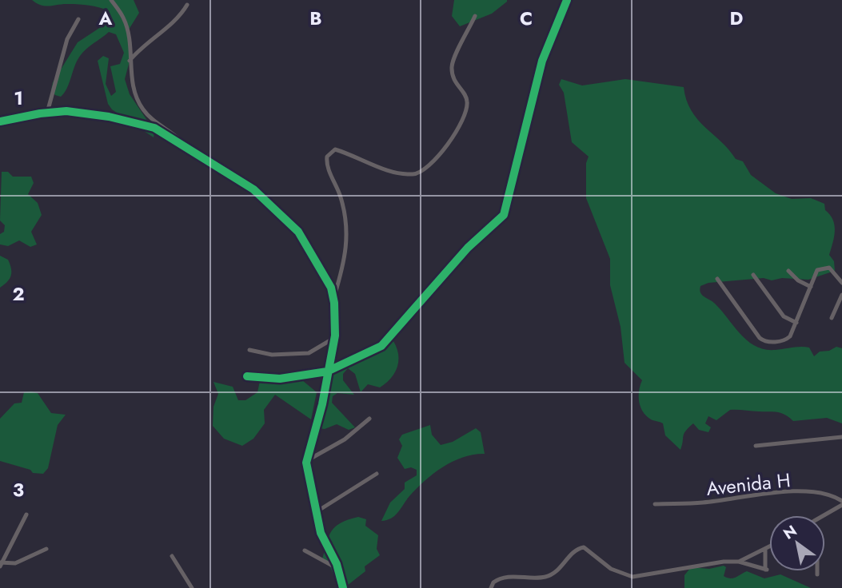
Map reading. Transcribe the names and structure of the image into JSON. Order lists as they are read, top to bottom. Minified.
{"streets":{"street":["Avenida H"]},"north":"top left","grid":{"columns":["A","B","C","D"],"rows":["1","2","3"]}}
